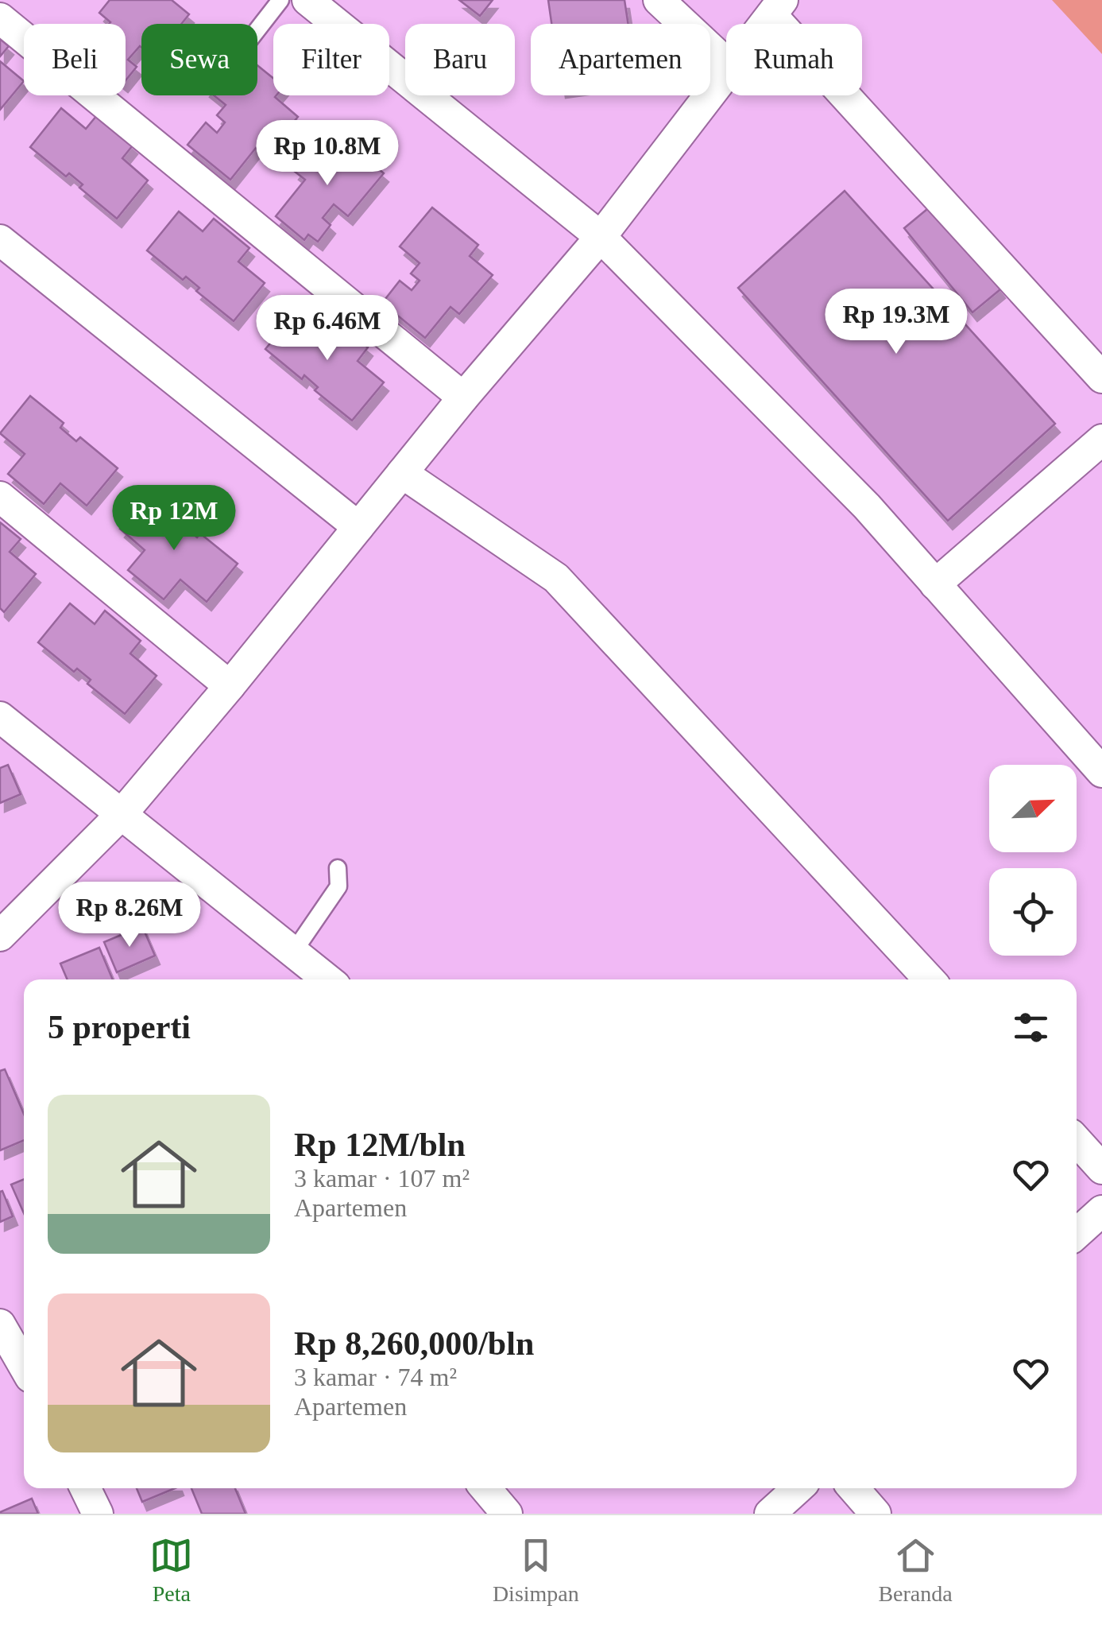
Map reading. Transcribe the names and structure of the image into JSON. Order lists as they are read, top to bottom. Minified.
{"north":"top right","page":{"chip":["Beli","Sewa","Filter","Baru","Apartemen","Rumah"],"price":["Rp 10.8M","Rp 19.3M","Rp 6.46M","Rp 12M","Rp 8.26M"],"heading":"5 properti","list":[{"name":"Rp 12M/bln","note":"3 kamar · 107 m² · Apartemen"},{"name":"Rp 8,260,000/bln","note":"3 kamar · 74 m² · Apartemen"}],"tabs":["Peta","Disimpan","Beranda"]}}
